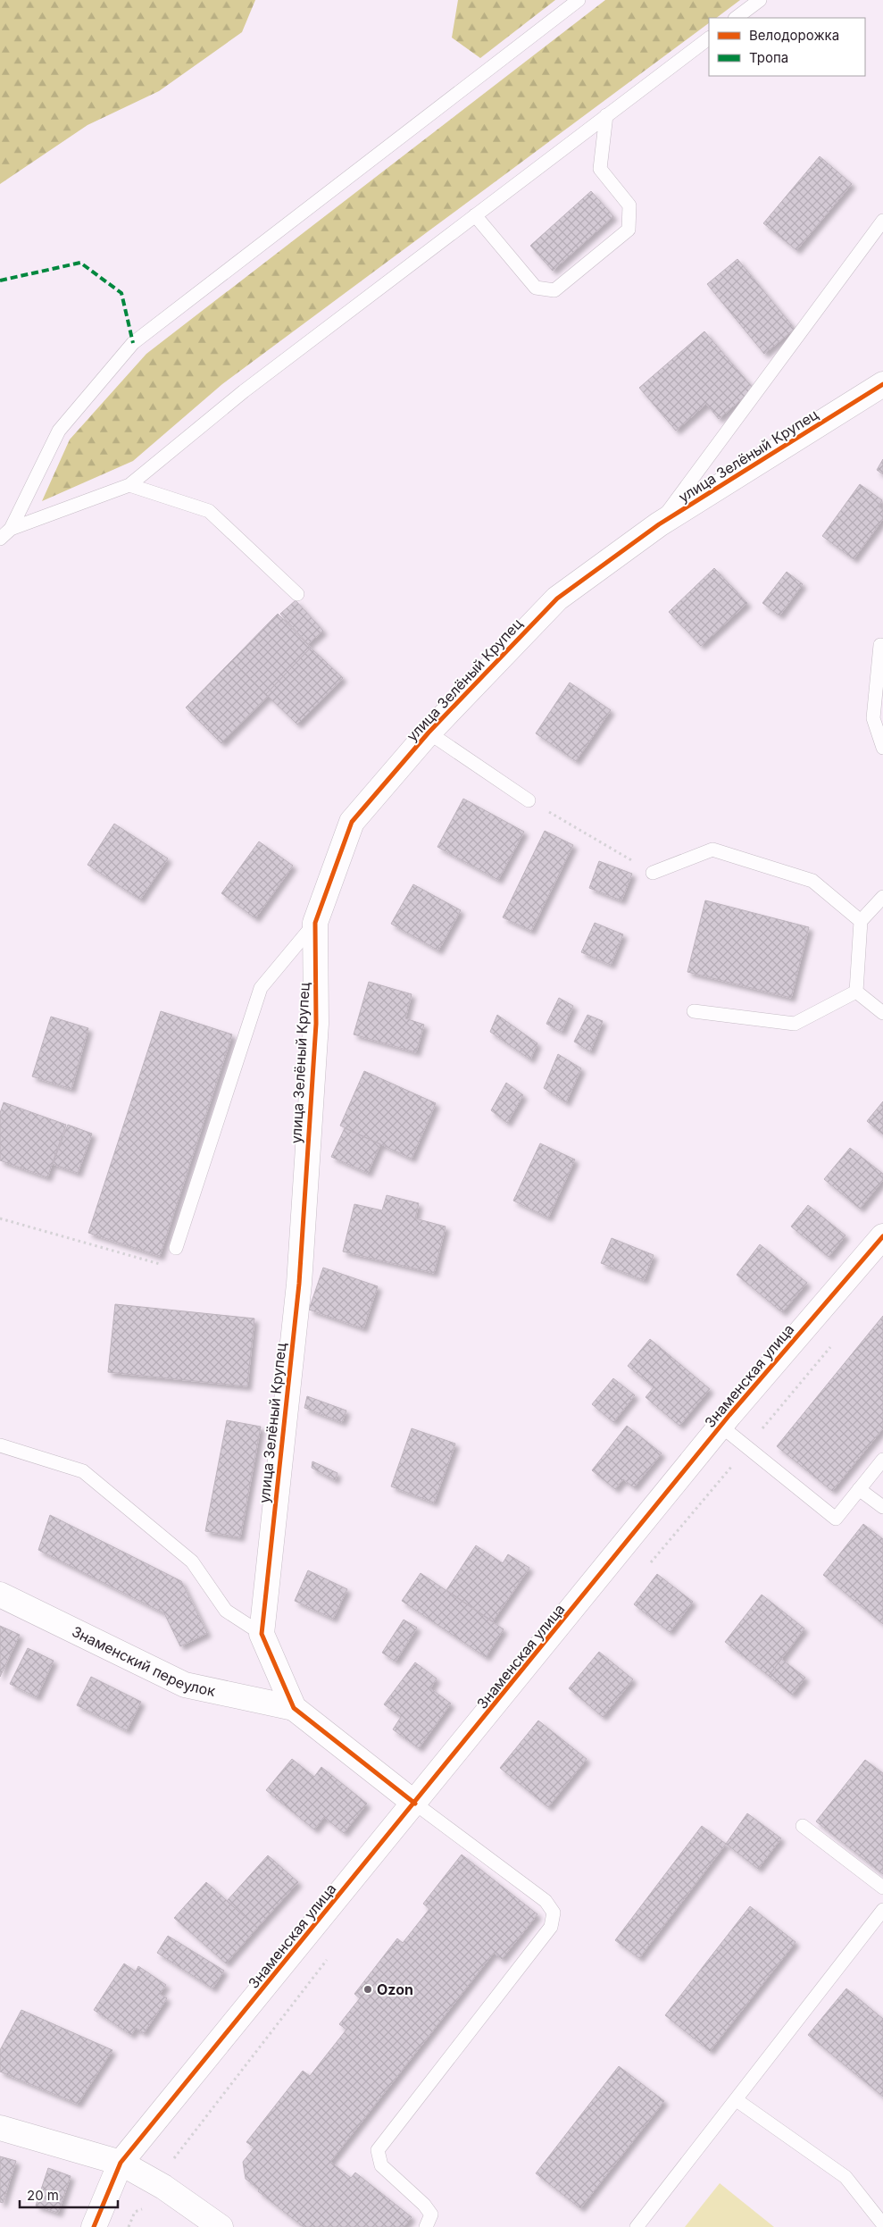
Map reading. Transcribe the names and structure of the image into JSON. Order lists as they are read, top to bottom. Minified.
{"streets":{"street":["улица Зелёный Крупец","Знаменская улица","Знаменский переулок"]},"crossings":[["улица Зелёный Крупец","Знаменская улица"],["улица Зелёный Крупец","Знаменский переулок"]],"places":["Ozon"],"legend":["Велодорожка","Тропа"],"scale_bar":"20 m"}
